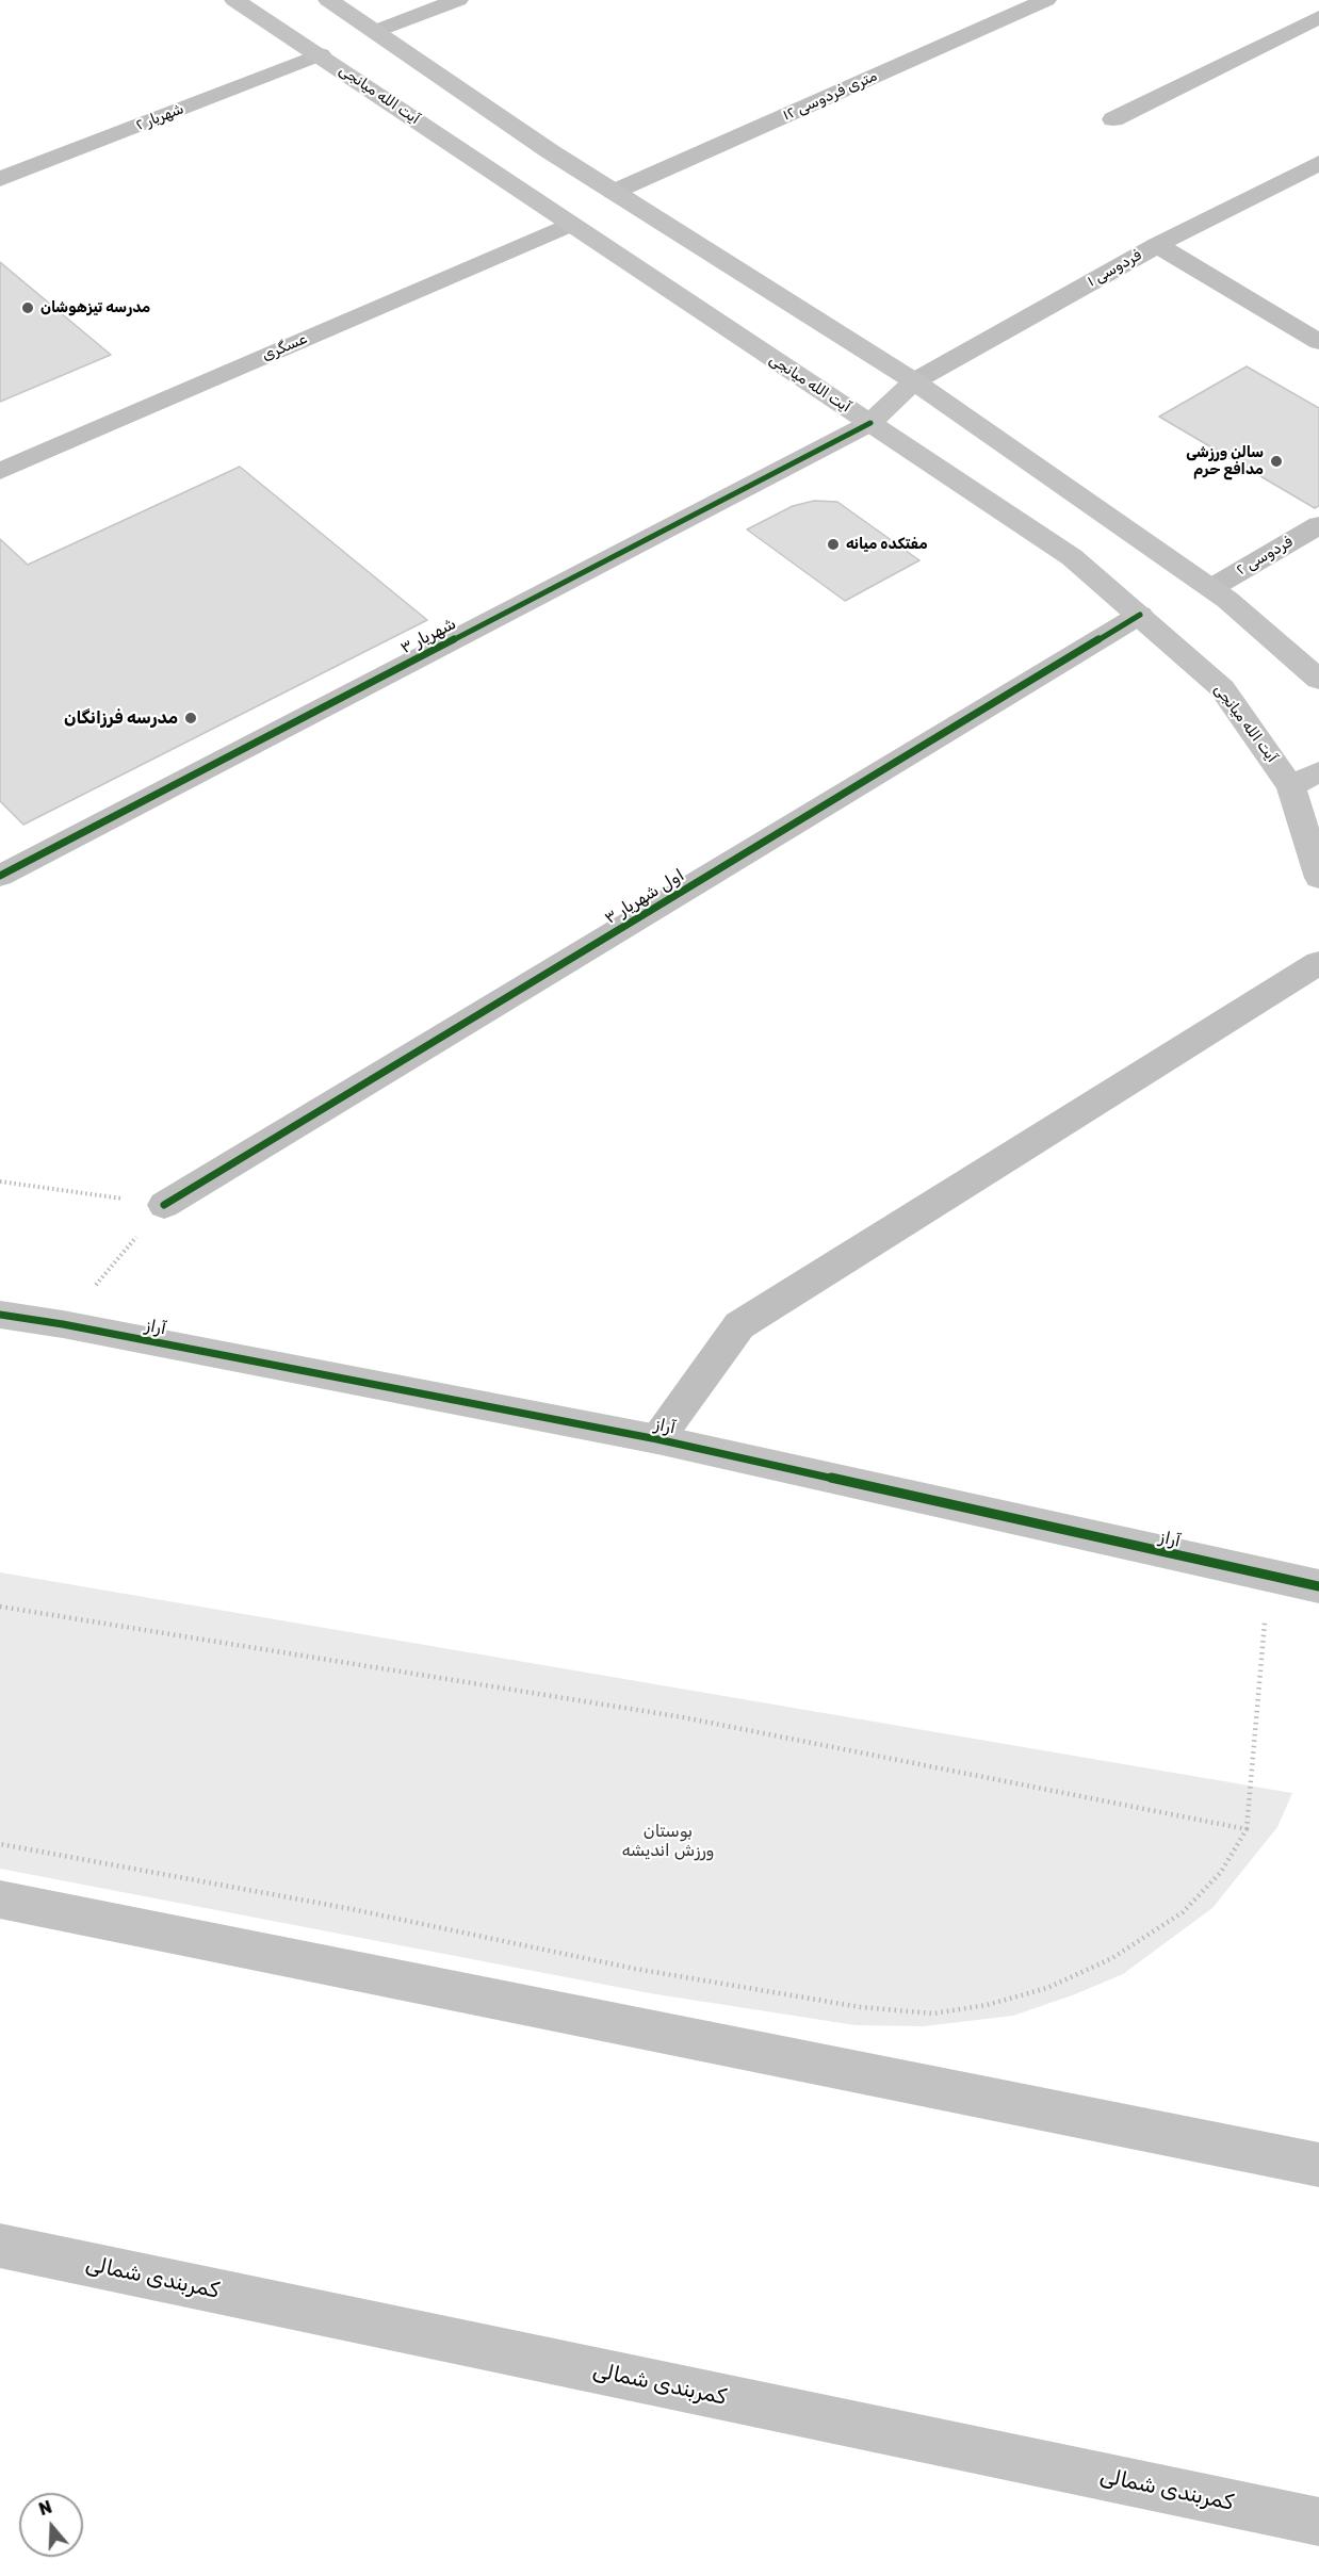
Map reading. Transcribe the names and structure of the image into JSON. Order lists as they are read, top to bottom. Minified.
{"streets":{"main road":["آیت الله میانجی","آراز","کمربندی شمالی"],"street":["۱۲ متری فردوسی","شهریار ۲","فردوسی ۱","عسگری","فردوسی ۲","شهریار ۳","اول شهریار ۳"]},"crossings":[["آیت الله میانجی","۱۲ متری فردوسی"],["آیت الله میانجی","شهریار ۲"],["آیت الله میانجی","فردوسی ۱"],["آیت الله میانجی","عسگری"],["آیت الله میانجی","فردوسی ۲"],["آیت الله میانجی","شهریار ۳"],["آیت الله میانجی","اول شهریار ۳"]],"parks":["بوستان ورزش اندیشه"],"places":["مدرسه تیزهوشان","سالن ورزشی مدافع حرم","مفتکده میانه","مدرسه فرزانگان"],"north":"top"}
